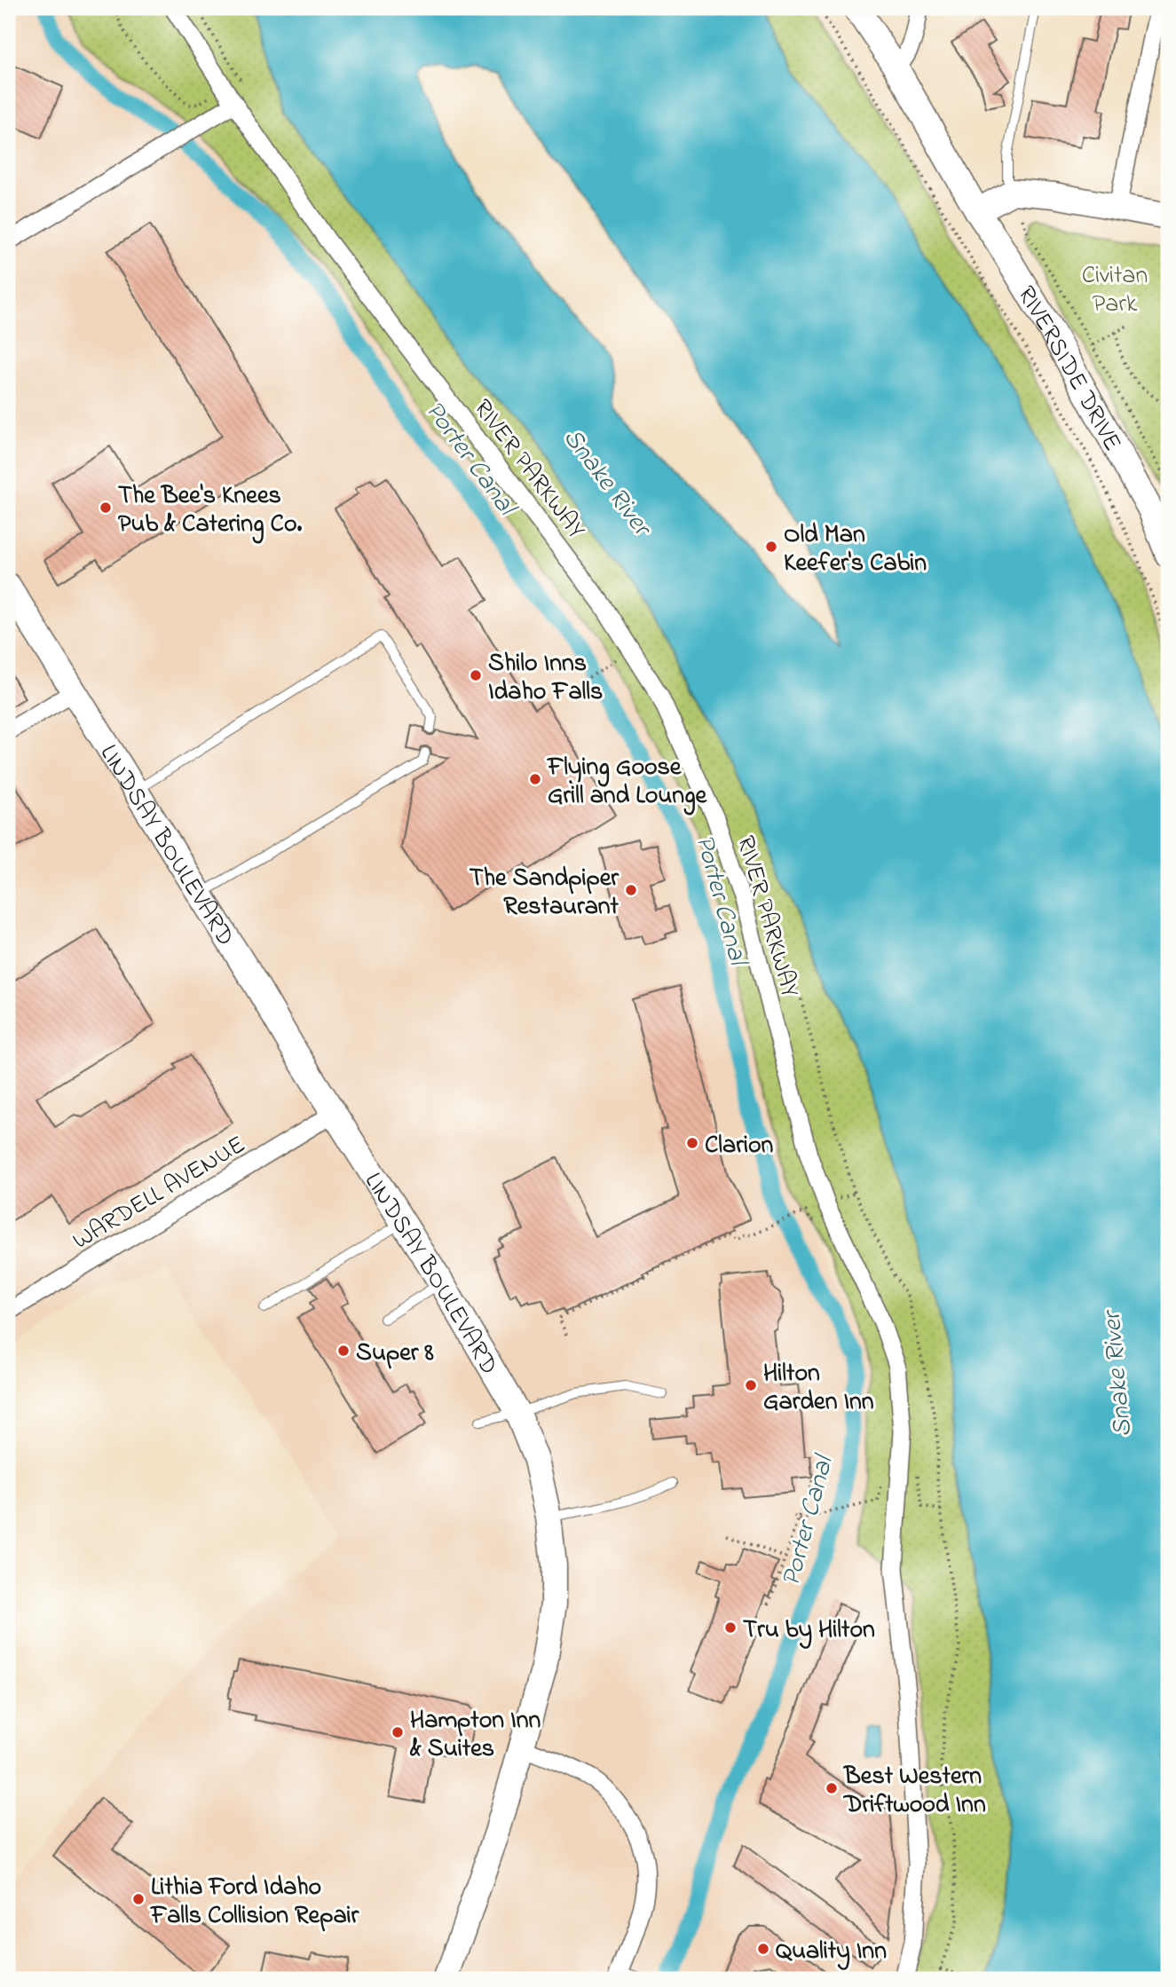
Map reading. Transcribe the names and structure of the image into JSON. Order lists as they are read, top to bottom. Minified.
{"streets":{"street":["RIVERSIDE DRIVE","RIVER PARKWAY","LINDSAY BOULEVARD","WARDELL AVENUE"]},"crossings":[["LINDSAY BOULEVARD","WARDELL AVENUE"]],"water":["Porter Canal","Snake River"],"parks":["Civitan Park"],"places":["The Bee's Knees Pub & Catering Co.","Old Man Keefer's Cabin","Shilo Inns Idaho Falls","Flying Goose Grill and Lounge","The Sandpiper Restaurant","Clarion","Super 8","Hilton Garden Inn","Tru by Hilton","Hampton Inn & Suites","Best Western Driftwood Inn","Lithia Ford Idaho Falls Collision Repair","Quality Inn"]}
